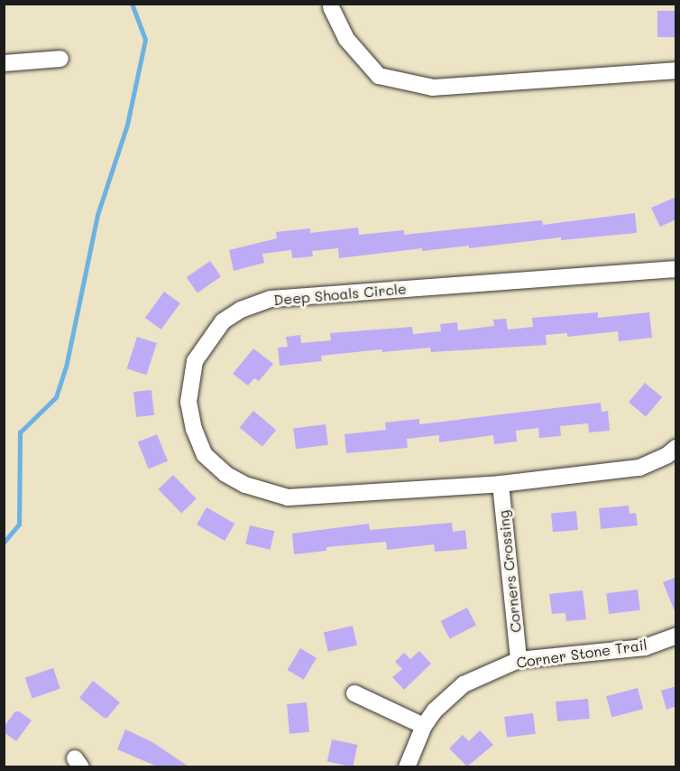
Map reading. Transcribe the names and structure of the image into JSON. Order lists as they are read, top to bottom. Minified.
{"streets":{"street":["Deep Shoals Circle","Corners Crossing","Corner Stone Trail"]},"crossings":[["Deep Shoals Circle","Corners Crossing"],["Corners Crossing","Corner Stone Trail"]]}
